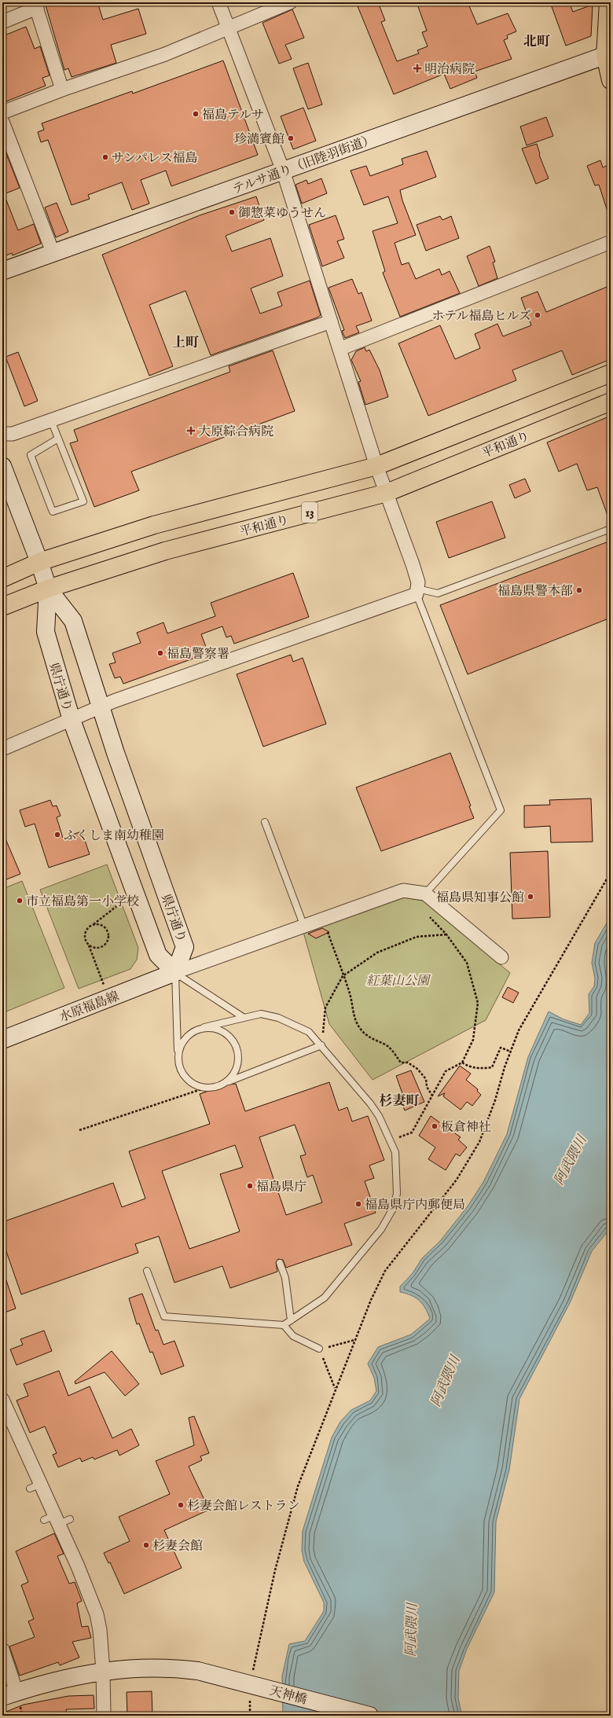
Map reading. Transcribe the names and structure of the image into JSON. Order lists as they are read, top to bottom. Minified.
{"streets":{"highway":["平和通り","13"],"street":["テルサ通り（旧陸羽街道）","県庁通り","水原福島線","天神橋"]},"crossings":[["平和通り","県庁通り"],["13","県庁通り"],["県庁通り","水原福島線"]],"districts":["北町","上町","杉妻町"],"water":["阿武隈川"],"parks":["紅葉山公園"],"places":{"health":["明治病院","大原綜合病院"],"other":["福島テルサ","珍満賓館","サンパレス福島","御惣菜ゆうせん","ホテル福島ヒルズ","福島県警本部","福島警察署","ふくしま南幼稚園","福島県知事公館","市立福島第一小学校","板倉神社","福島県庁","福島県庁内郵便局","杉妻会館レストラン","杉妻会館"]}}
